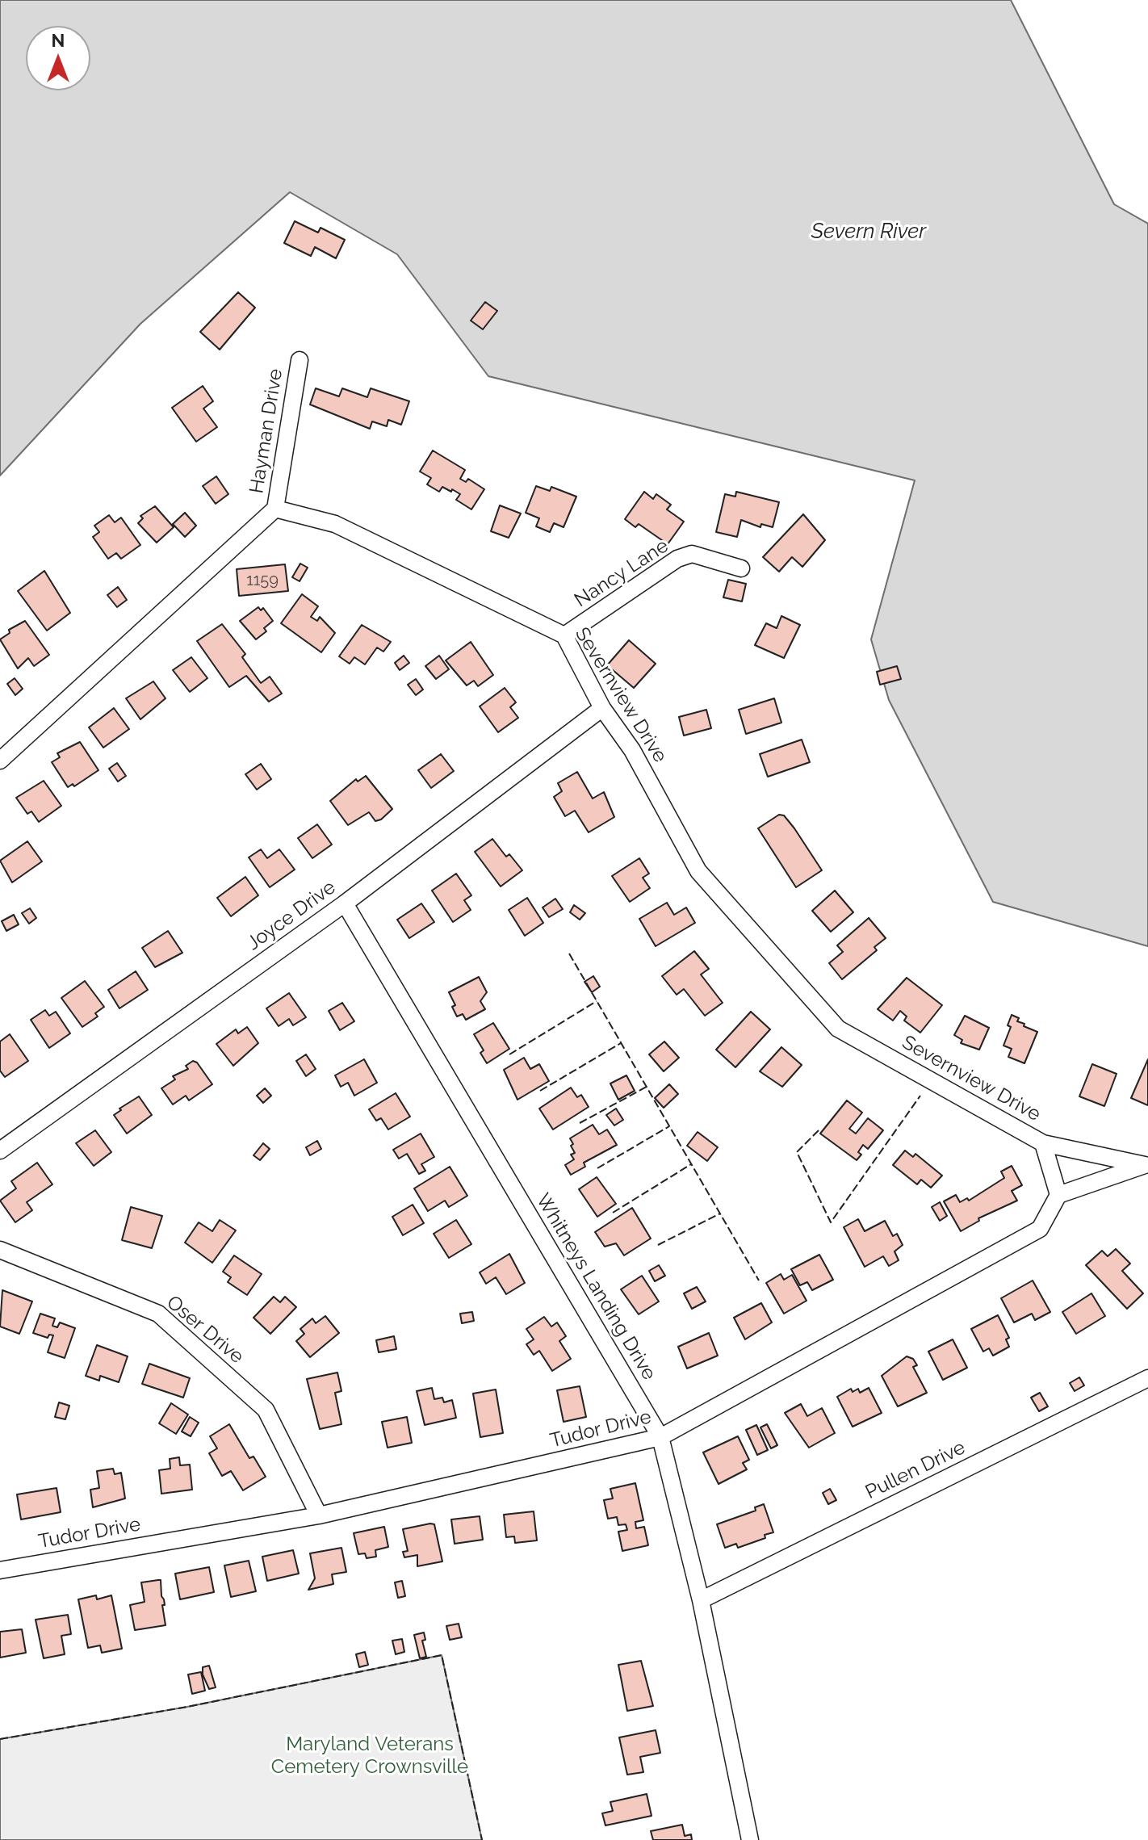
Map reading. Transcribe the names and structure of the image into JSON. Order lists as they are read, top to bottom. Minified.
{"streets":{"street":["Hayman Drive","Nancy Lane","Severnview Drive","Joyce Drive","Whitneys Landing Drive","Oser Drive","Tudor Drive","Pullen Drive"]},"crossings":[["Hayman Drive","Severnview Drive"],["Nancy Lane","Severnview Drive"],["Severnview Drive","Joyce Drive"],["Severnview Drive","Tudor Drive"],["Joyce Drive","Whitneys Landing Drive"],["Whitneys Landing Drive","Tudor Drive"],["Whitneys Landing Drive","Pullen Drive"],["Oser Drive","Tudor Drive"]],"water":["Severn River"],"parks":["Maryland Veterans Cemetery Crownsville"],"house_numbers":["1159"],"north":"top"}
